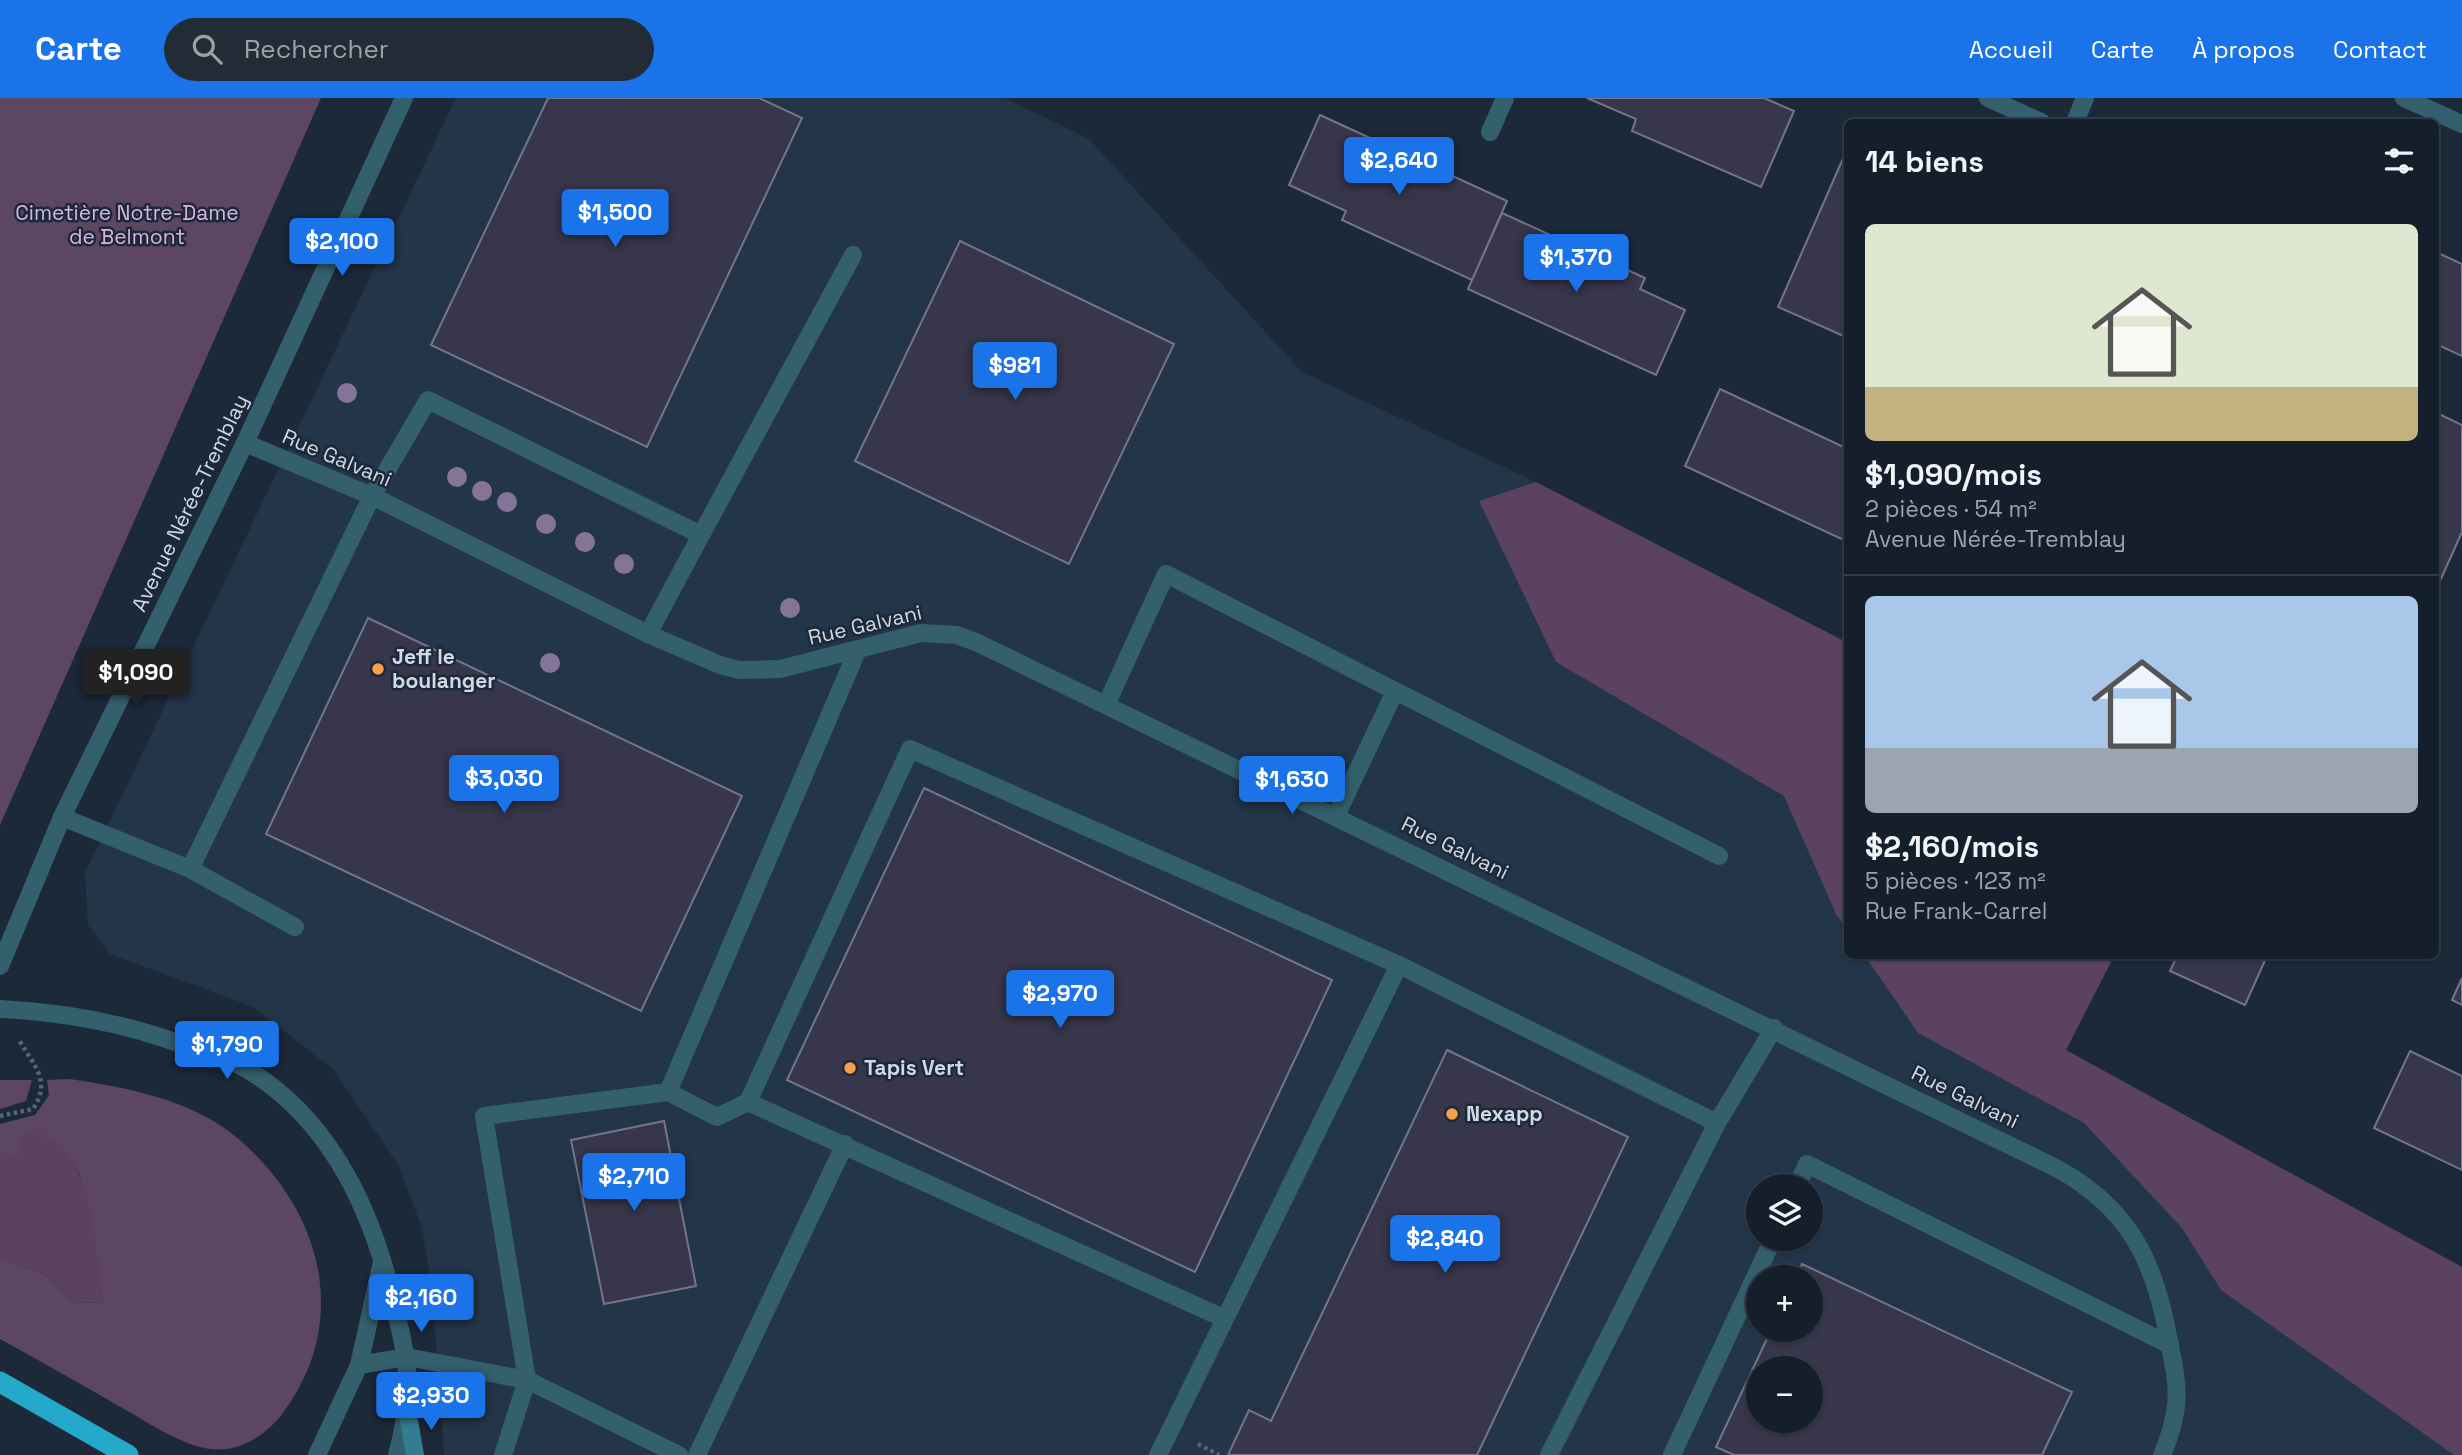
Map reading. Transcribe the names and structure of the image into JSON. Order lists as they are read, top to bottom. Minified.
{"streets":{"street":["Rue Galvani","Avenue Nérée-Tremblay"]},"crossings":[["Rue Galvani","Avenue Nérée-Tremblay"]],"parks":["Cimetière Notre-Dame de Belmont"],"places":["Jeff le boulanger","Tapis Vert","Nexapp"],"page":{"header":"Carte","search":"Rechercher","nav":["Accueil","Carte","À propos","Contact"],"heading":"14 biens","price":["$2,640","$1,500","$2,100","$1,370","$981","$1,090","$3,030","$1,630","$2,970","$1,790","$2,710","$2,840","$2,160","$2,930"],"list":[{"name":"$1,090/mois","note":"2 pièces · 54 m² · Avenue Nérée-Tremblay"},{"name":"$2,160/mois","note":"5 pièces · 123 m² · Rue Frank-Carrel"}],"map_buttons":["+","−"]}}
